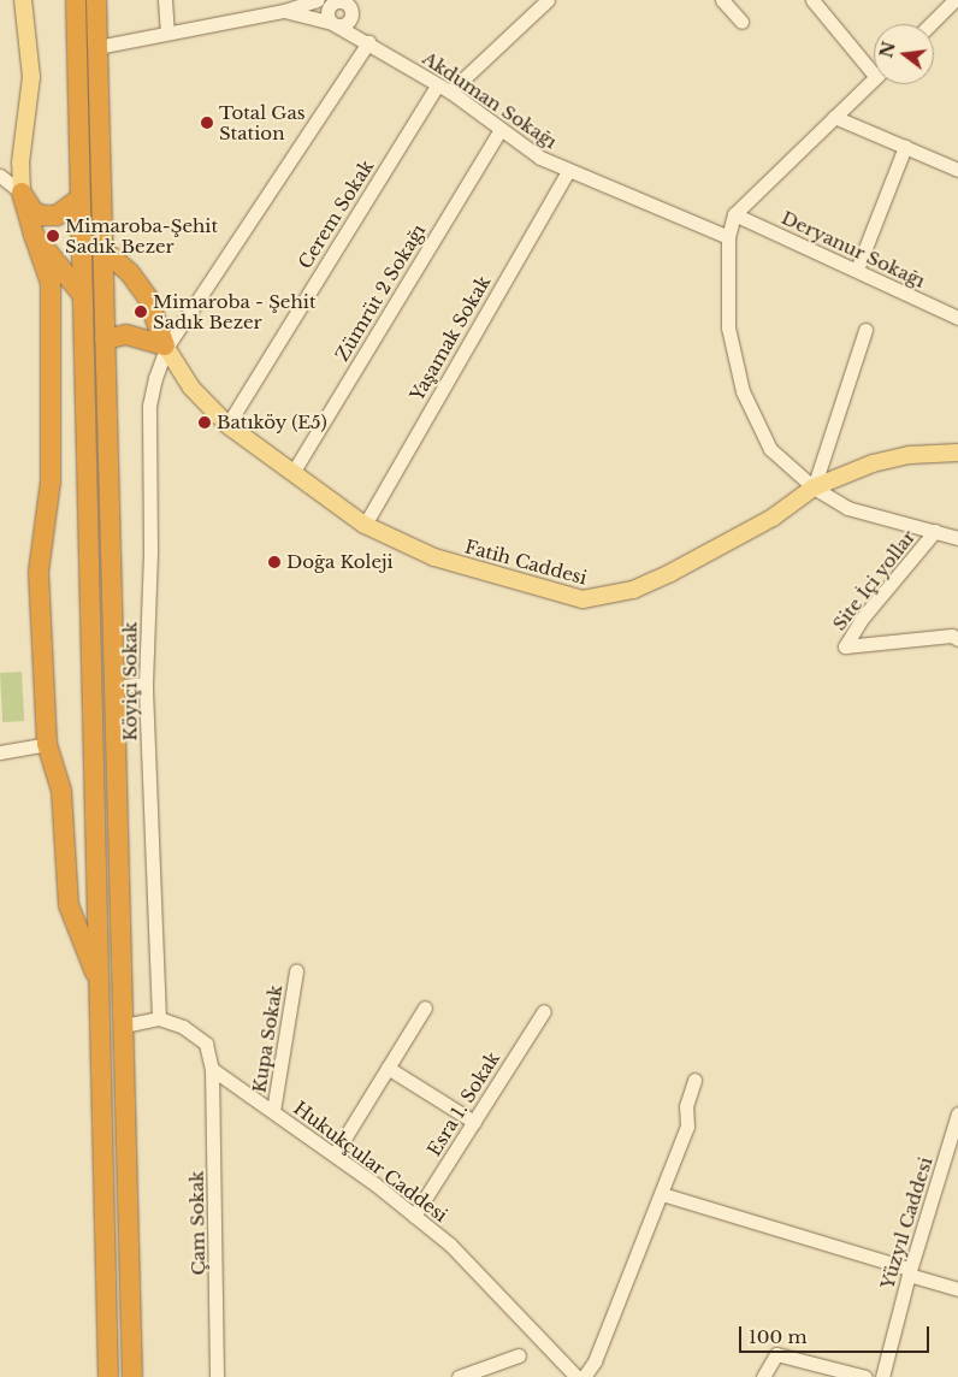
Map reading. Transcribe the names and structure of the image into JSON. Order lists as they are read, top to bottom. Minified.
{"streets":{"main road":["Fatih Caddesi"],"street":["Akduman Sokağı","Cerem Sokak","Deryanur Sokağı","Zümrüt 2 Sokağı","Yaşamak Sokak","Site İçi yollar","Köyiçi Sokak","Kupa Sokak","Esra 1. Sokak","Hukukçular Caddesi","Çam Sokak","Yüzyıl Caddesi"]},"crossings":[["Akduman Sokağı","Cerem Sokak"],["Akduman Sokağı","Zümrüt 2 Sokağı"],["Akduman Sokağı","Yaşamak Sokak"],["Akduman Sokağı","Köyiçi Sokak"],["Cerem Sokak","Fatih Caddesi"],["Zümrüt 2 Sokağı","Fatih Caddesi"],["Yaşamak Sokak","Fatih Caddesi"],["Fatih Caddesi","Köyiçi Sokak"],["Kupa Sokak","Hukukçular Caddesi"],["Esra 1. Sokak","Hukukçular Caddesi"],["Hukukçular Caddesi","Çam Sokak"]],"places":["Total Gas Station","Mimaroba-Şehit Sadık Bezer","Mimaroba - Şehit Sadık Bezer","Batıköy (E5)","Doğa Koleji"],"scale_bar":"100 m","north":"left"}
